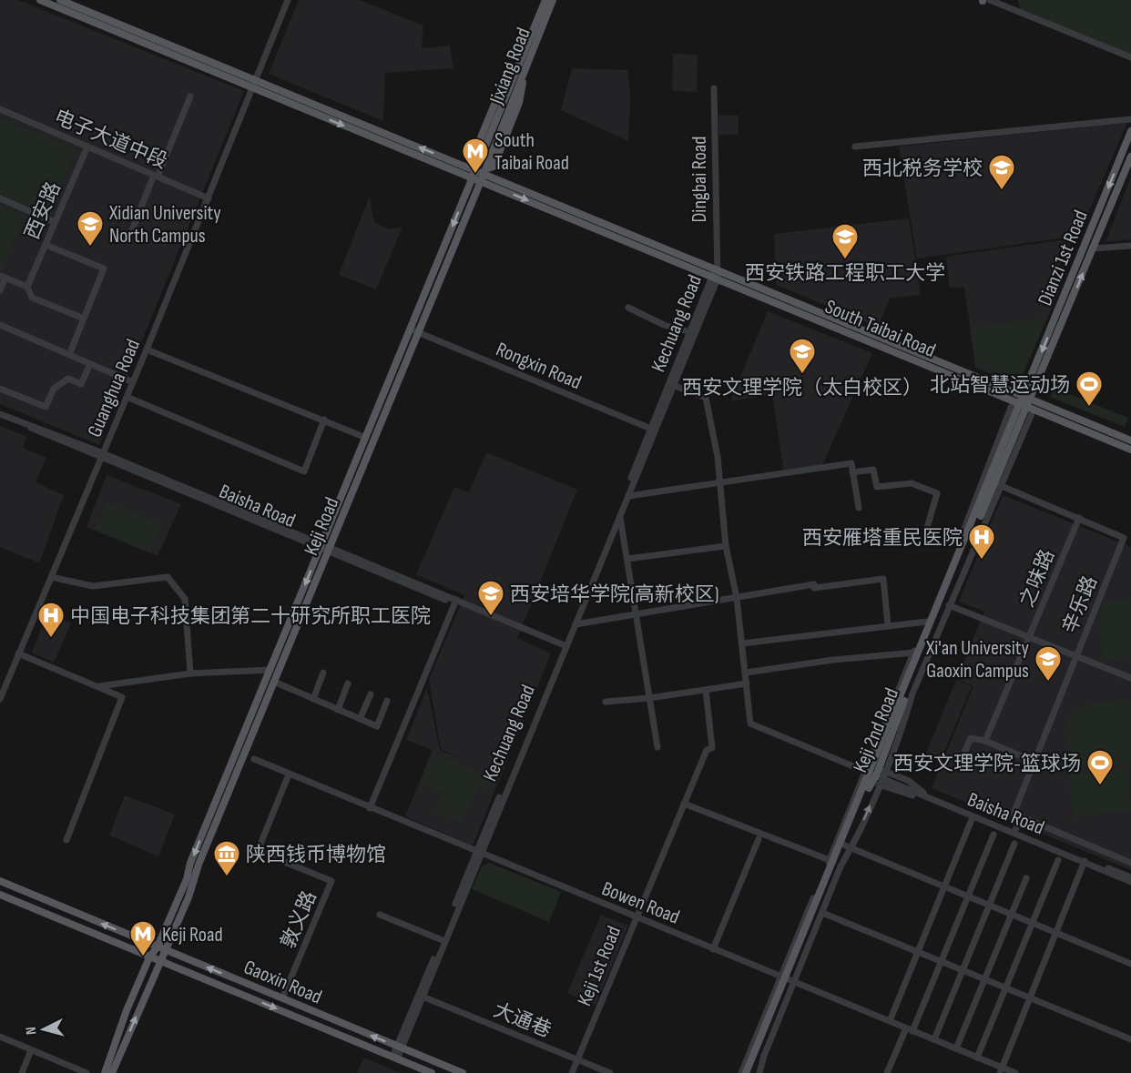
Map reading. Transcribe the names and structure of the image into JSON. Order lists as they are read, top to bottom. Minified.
{"streets":{"main road":["Jixiang Road","Dianzi 1st Road","South Taibai Road","Keji Road","Keji 2nd Road","Gaoxin Road"],"street":["电子大道中段","Dingbai Road","西安路","Kechuang Road","Rongxin Road","Guanghua Road","Baisha Road","之味路","辛乐路","Bowen Road","敦义路","Keji 1st Road","大通巷"]},"crossings":[["Jixiang Road","South Taibai Road"],["Jixiang Road","Keji Road"],["电子大道中段","西安路"],["电子大道中段","Guanghua Road"],["Dingbai Road","Kechuang Road"],["Dingbai Road","South Taibai Road"],["Dianzi 1st Road","South Taibai Road"],["Dianzi 1st Road","Keji 2nd Road"],["Kechuang Road","South Taibai Road"],["Kechuang Road","Rongxin Road"],["Kechuang Road","Baisha Road"],["Kechuang Road","Bowen Road"],["Kechuang Road","Gaoxin Road"],["Kechuang Road","大通巷"],["South Taibai Road","Keji Road"],["South Taibai Road","Keji 2nd Road"],["Rongxin Road","Keji Road"],["Guanghua Road","Baisha Road"],["Baisha Road","Keji Road"],["Baisha Road","Keji 2nd Road"],["Keji Road","Gaoxin Road"],["之味路","辛乐路"],["辛乐路","Keji 2nd Road"],["Keji 2nd Road","Bowen Road"],["Bowen Road","敦义路"],["Bowen Road","Keji 1st Road"],["敦义路","Gaoxin Road"],["Keji 1st Road","大通巷"]],"places":{"metro station":["South Taibai Road","Keji Road"],"school or university":["西北税务学校","Xidian University North Campus","西安铁路工程职工大学","西安文理学院（太白校区）","西安培华学院(高新校区)","Xi'an University Gaoxin Campus"],"sports":["北站智慧运动场","西安文理学院-篮球场"],"hospital":["西安雁塔重民医院","中国电子科技集团第二十研究所职工医院"],"museum":["陕西钱币博物馆"]},"north":"left"}
